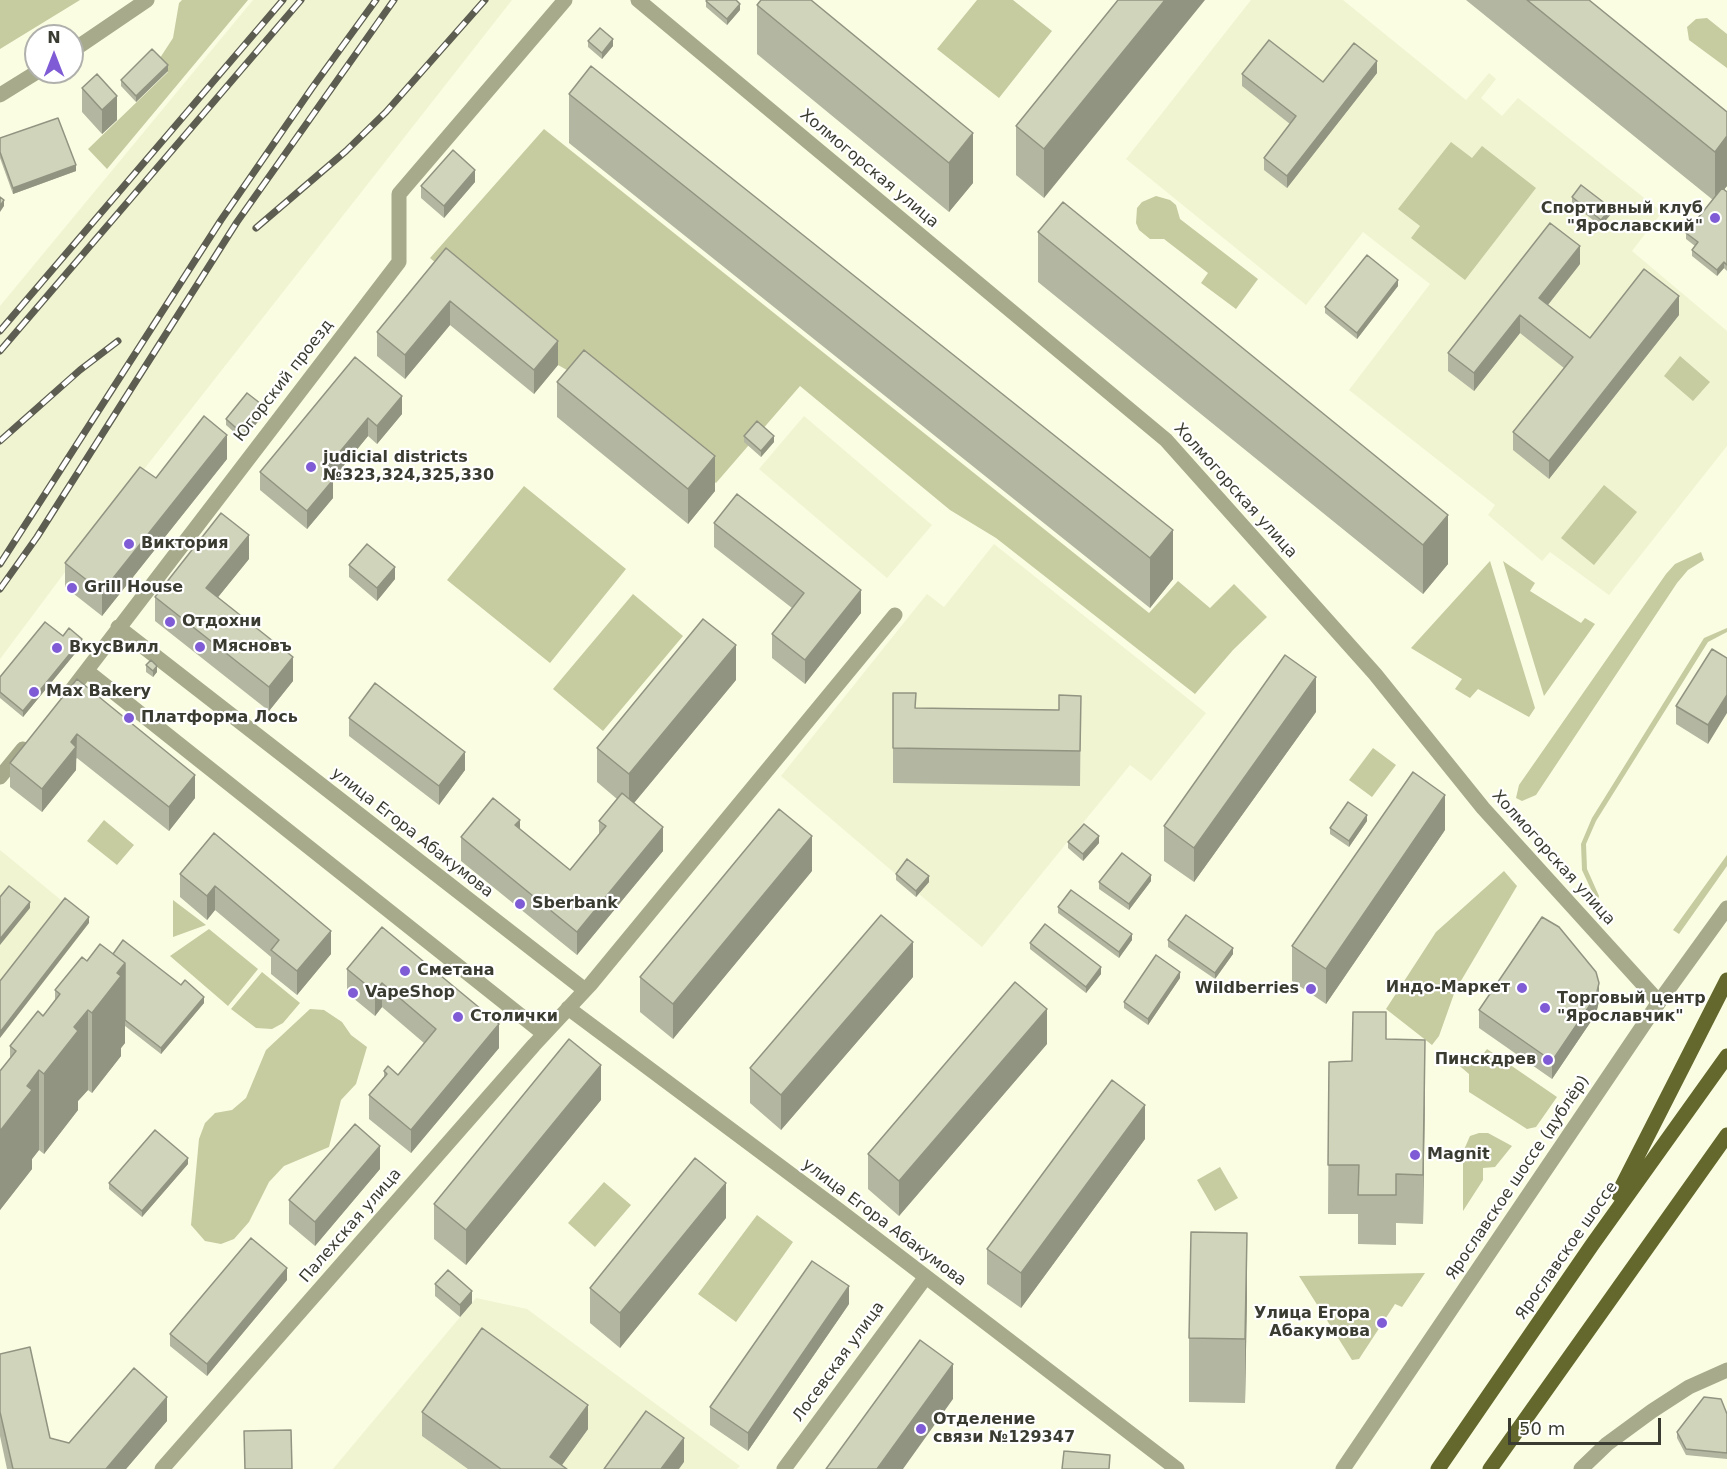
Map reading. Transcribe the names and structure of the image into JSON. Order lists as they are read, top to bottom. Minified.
{"streets":{"main road":["Ярославское шоссе"],"street":["Холмогорская улица","Югорский проезд","улица Егора Абакумова","Ярославское шоссе (дублёр)","Палехская улица","Лосевская улица"]},"crossings":[["Холмогорская улица","Ярославское шоссе (дублёр)"],["Югорский проезд","улица Егора Абакумова"],["улица Егора Абакумова","Палехская улица"],["улица Егора Абакумова","Лосевская улица"]],"places":["Спортивный клуб \"Ярославский\"","judicial districts №323,324,325,330","Виктория","Grill House","Отдохни","Мясновъ","ВкусВилл","Max Bakery","Платформа Лось","Sberbank","Сметана","Индо-Маркет","Wildberries","VapeShop","Торговый центр \"Ярославчик\"","Столички","Пинскдрев","Magnit","Улица Егора Абакумова","Отделение связи №129347"],"scale_bar":"50 m","north":"top"}
